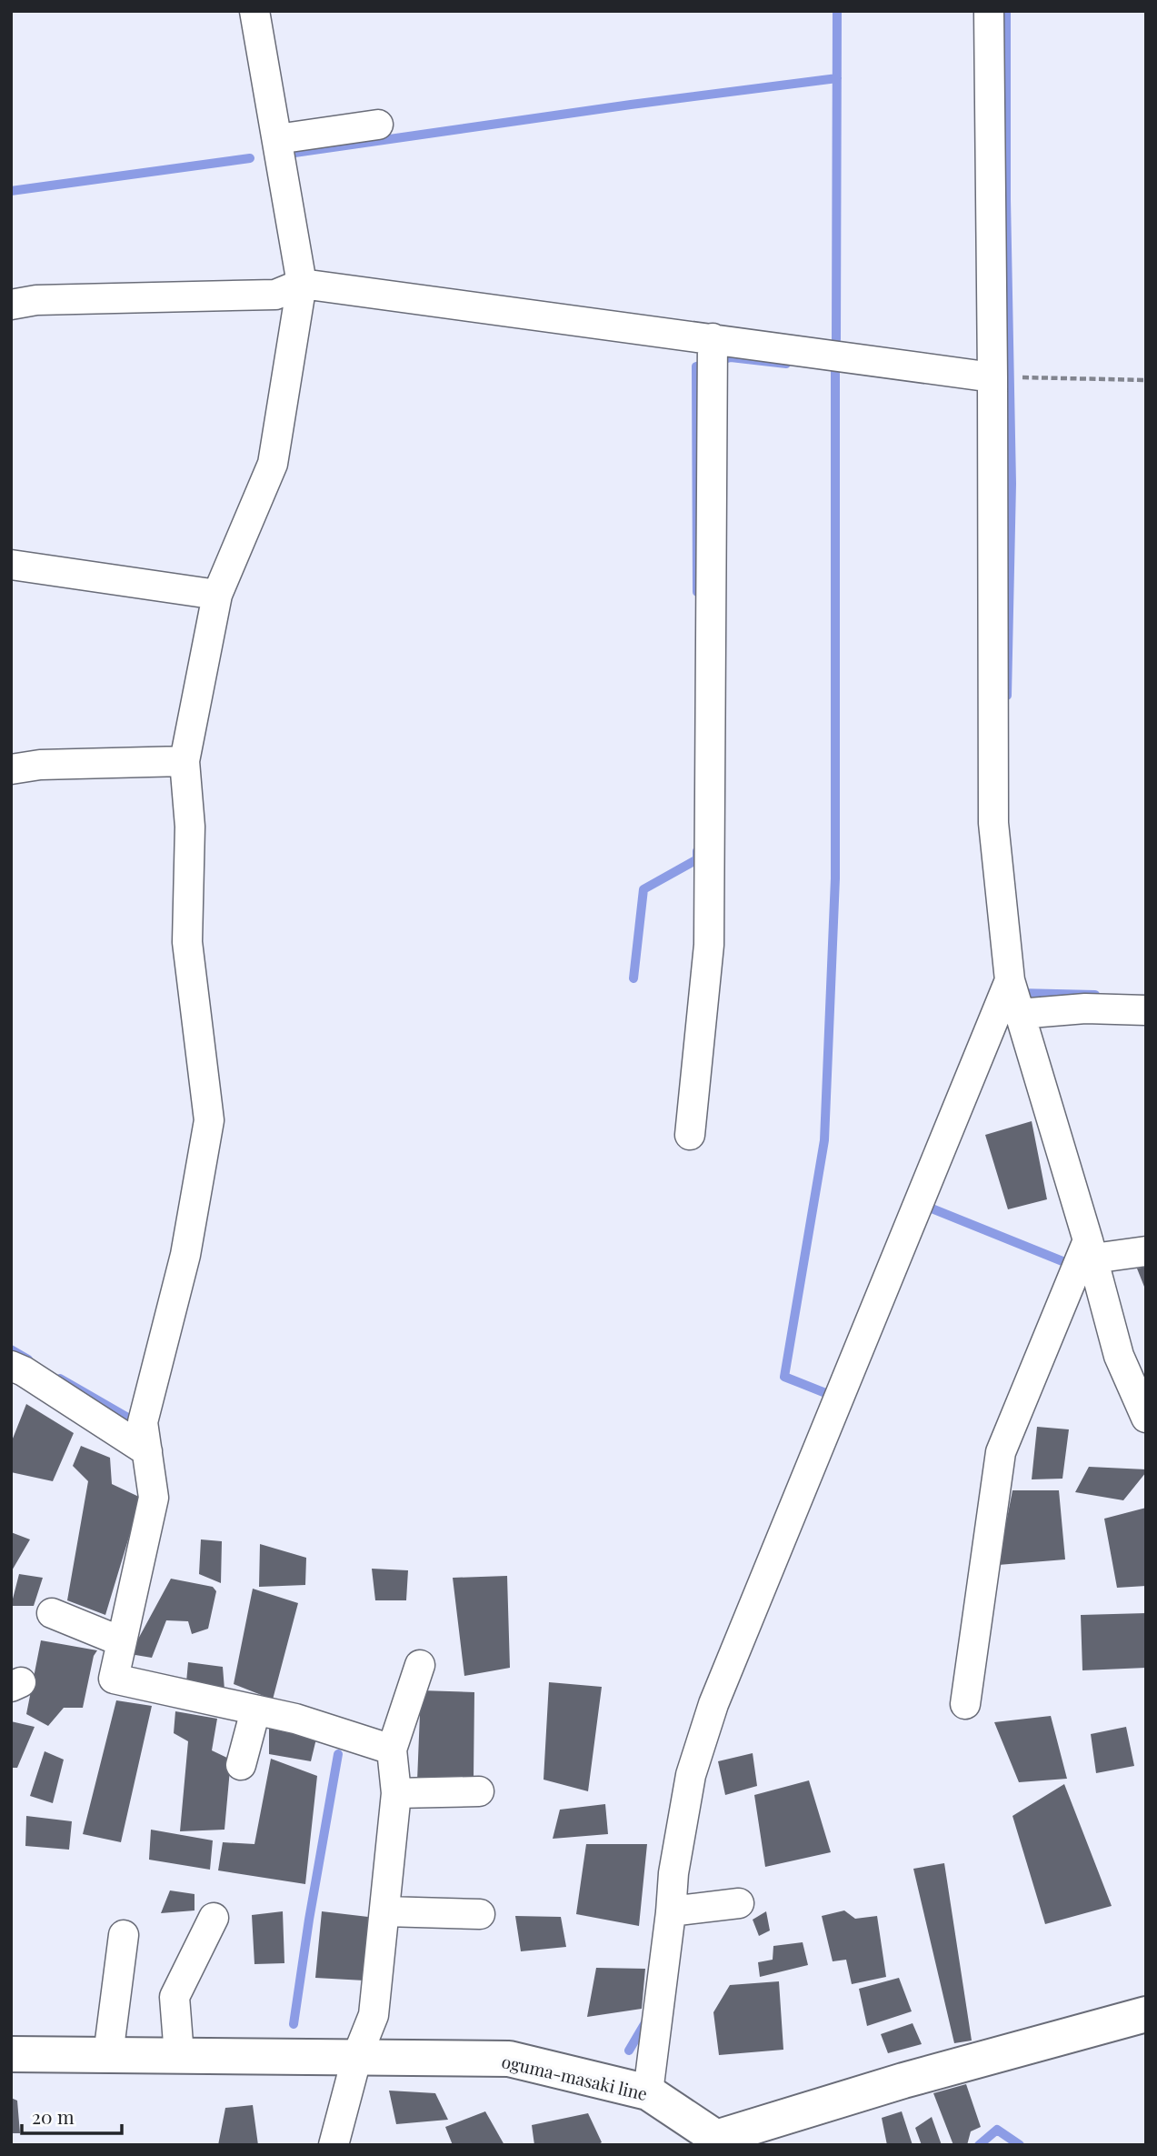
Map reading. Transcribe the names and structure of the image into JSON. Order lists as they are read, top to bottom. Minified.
{"streets":{"main road":["oguma-masaki line"]},"scale_bar":"20 m"}
